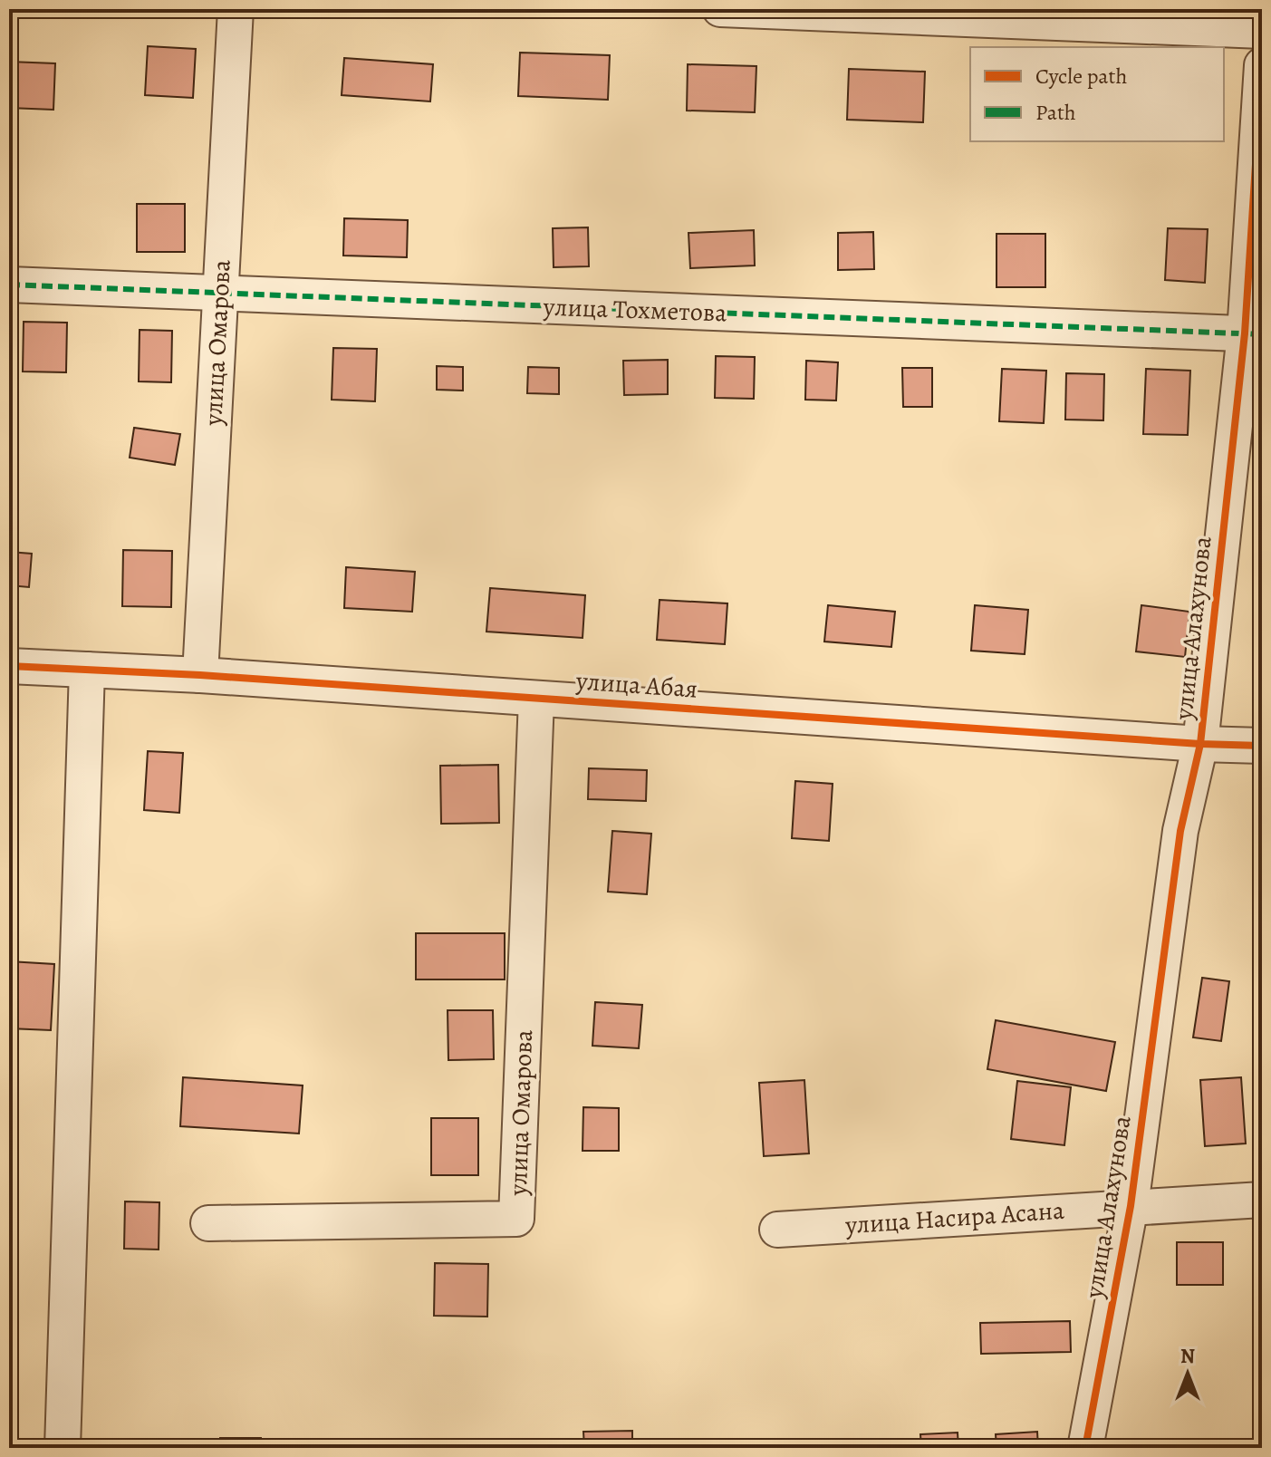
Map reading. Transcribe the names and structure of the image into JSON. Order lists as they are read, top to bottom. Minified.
{"streets":{"street":["улица Тохметова","улица Омарова","улица Алахунова","улица Абая","улица Насира Асана"]},"crossings":[["улица Тохметова","улица Омарова"],["улица Тохметова","улица Алахунова"],["улица Омарова","улица Абая"],["улица Алахунова","улица Абая"],["улица Алахунова","улица Насира Асана"]],"legend":["Cycle path","Path"],"north":"top"}
